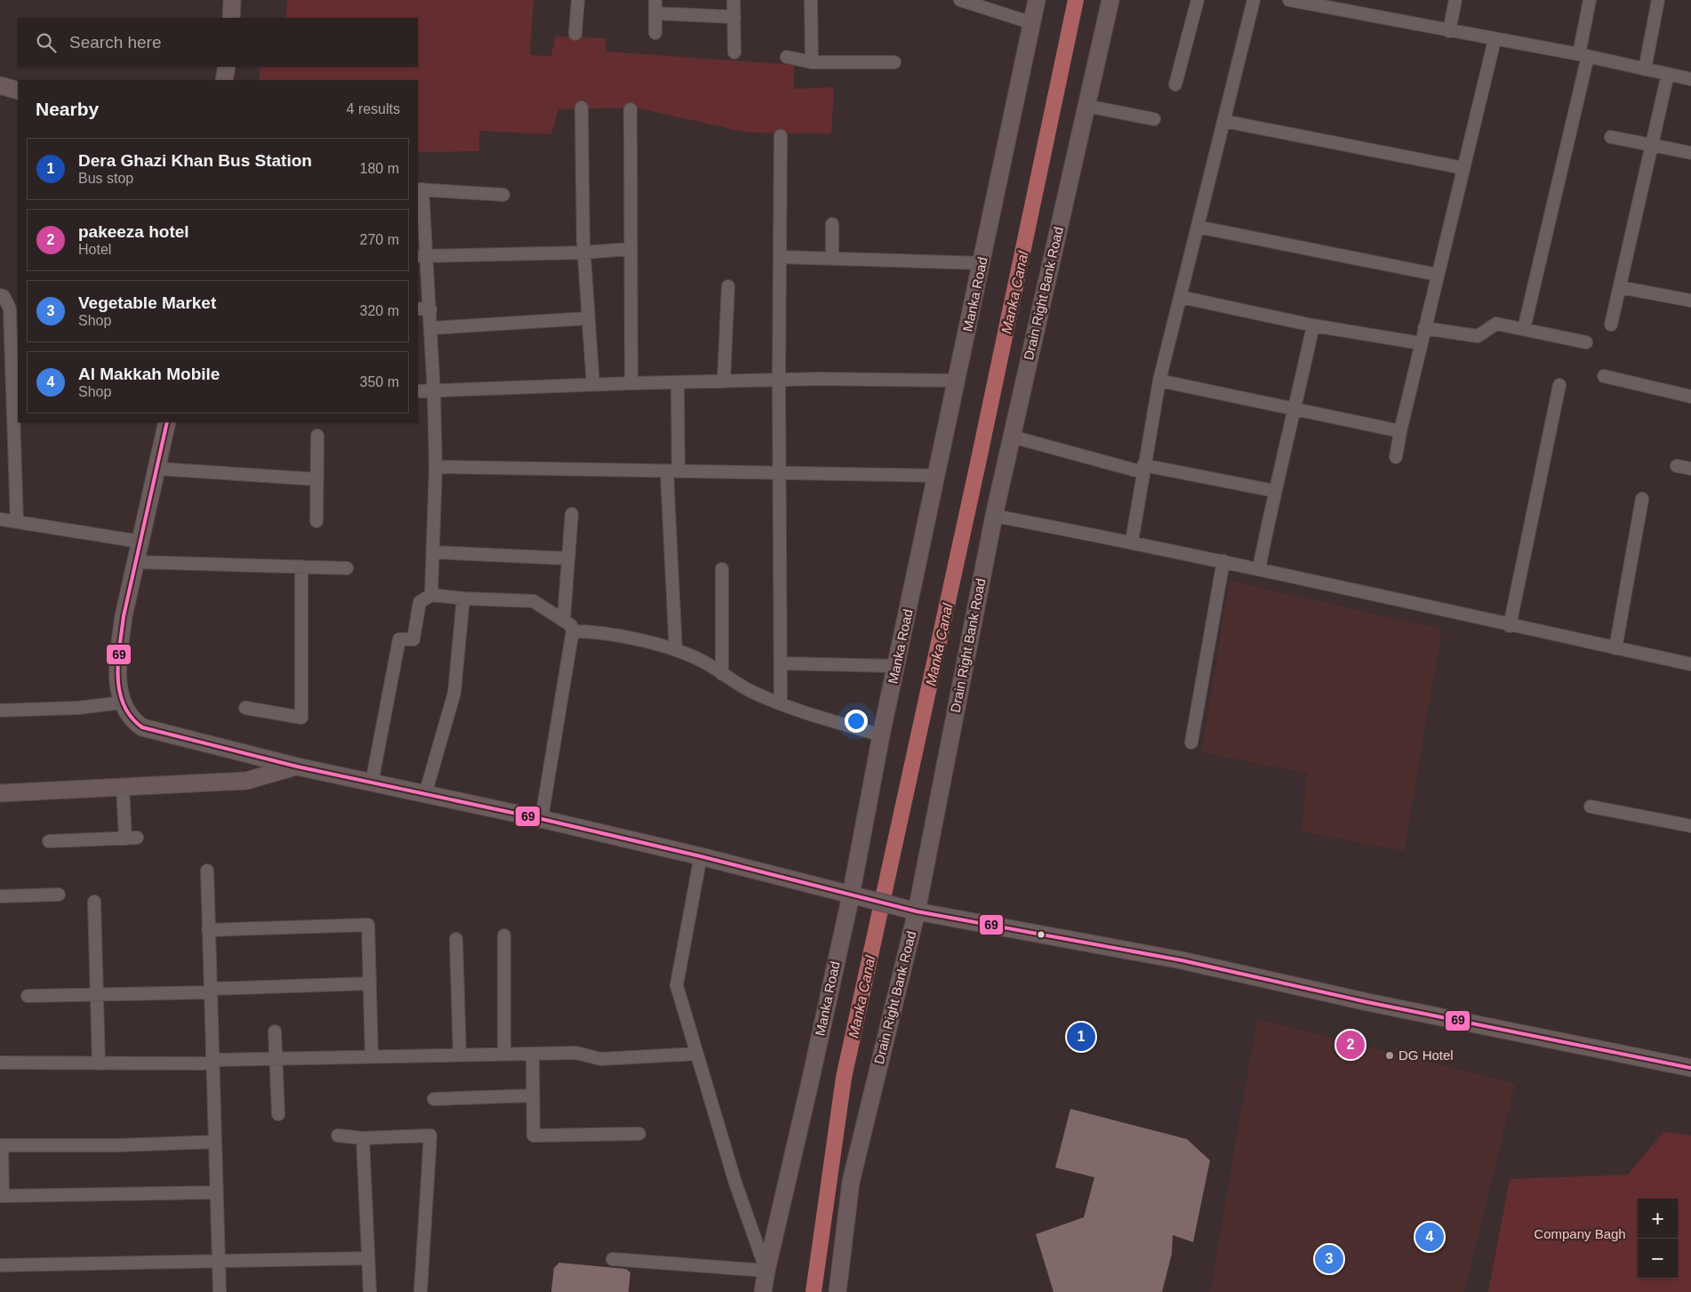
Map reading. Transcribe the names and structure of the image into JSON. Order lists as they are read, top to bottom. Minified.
{"streets":{"main road":["Drain Right Bank Road","Manka Road"]},"water":["Manka Canal"],"parks":["Company Bagh"],"places":["DG Hotel"],"lines":["transit line 69"],"page":{"search":"Search here","heading":["Nearby","4 results"],"list":[{"mark":"1","name":"Dera Ghazi Khan Bus Station","note":"Bus stop","value":"180 m"},{"mark":"2","name":"pakeeza hotel","note":"Hotel","value":"270 m"},{"mark":"3","name":"Vegetable Market","note":"Shop","value":"320 m"},{"mark":"4","name":"Al Makkah Mobile","note":"Shop","value":"350 m"}],"pins":["1","2","4","3"],"map_buttons":["+","−"]}}
